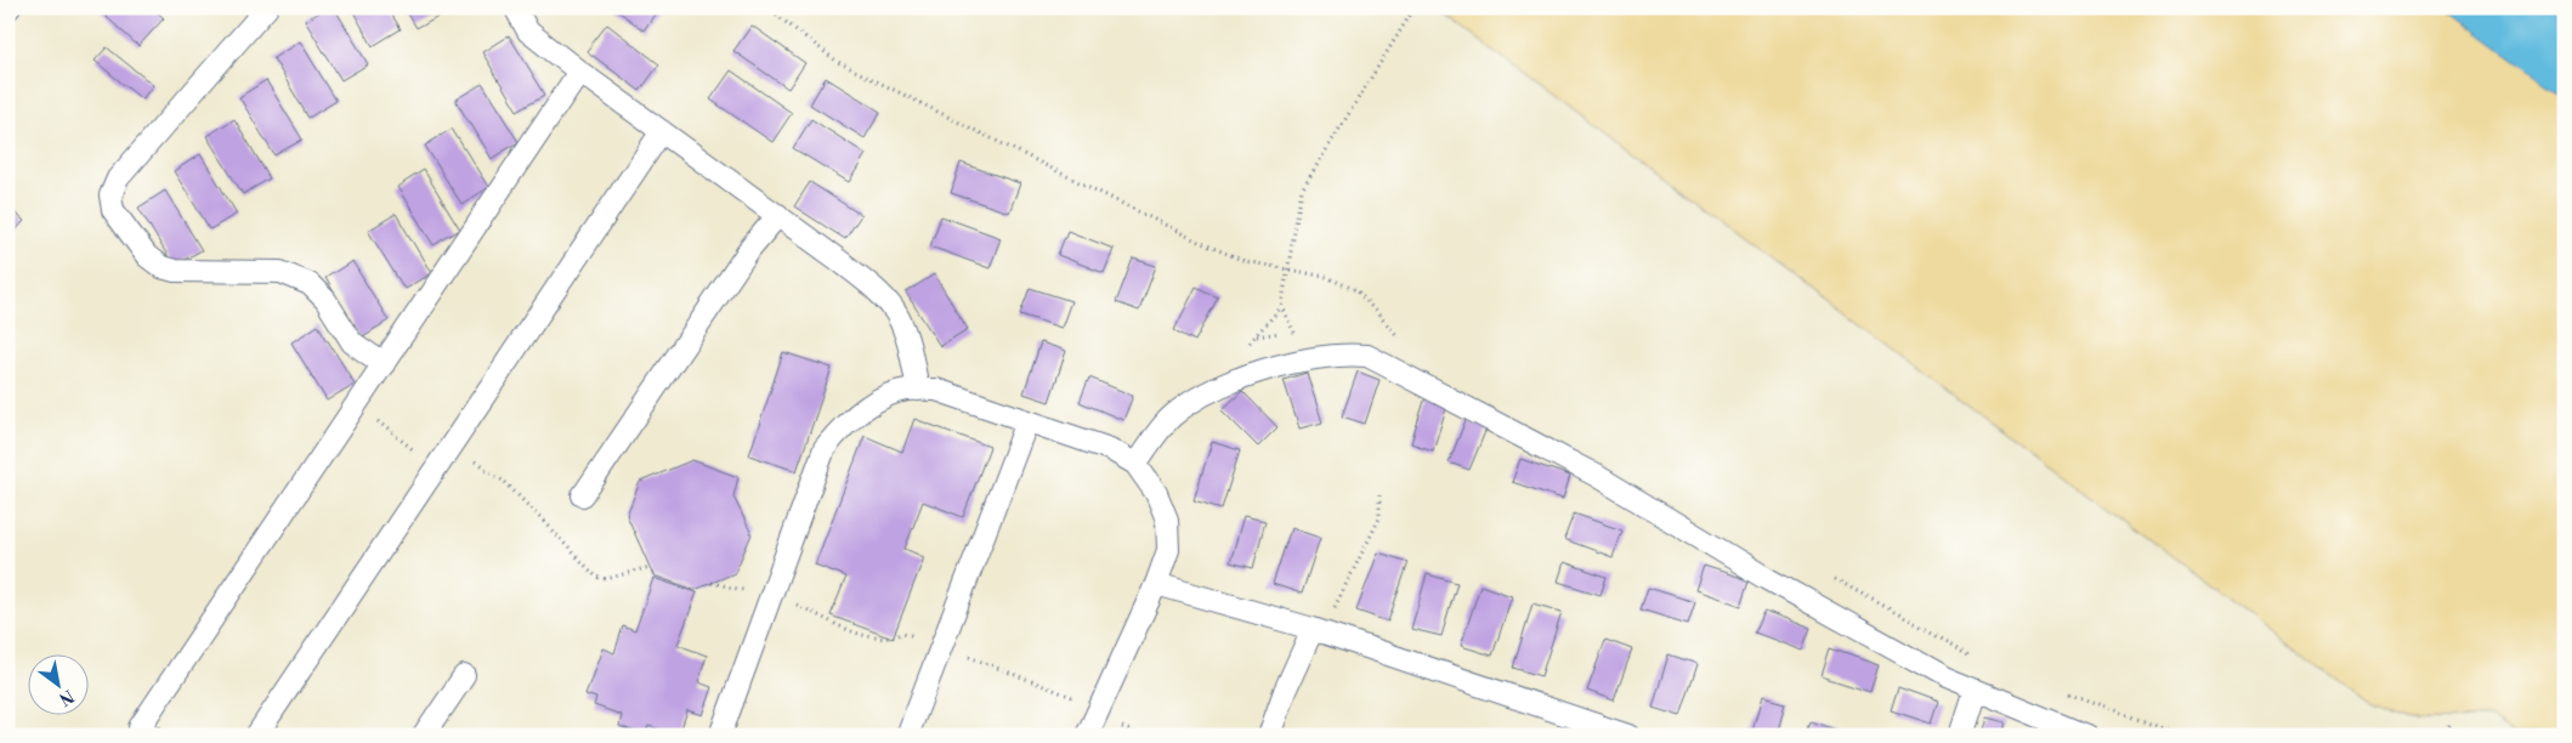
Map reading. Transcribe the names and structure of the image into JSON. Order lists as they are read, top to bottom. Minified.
{"north":"bottom right"}
